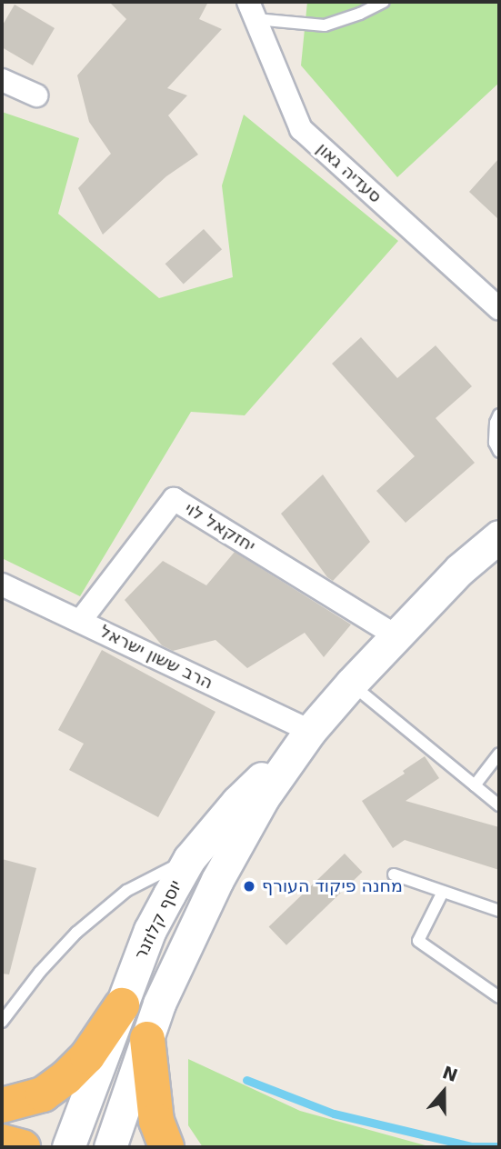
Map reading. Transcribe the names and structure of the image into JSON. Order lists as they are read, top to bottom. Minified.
{"streets":{"main road":["יוסף קלוזנר"],"street":["סעדיה גאון","יחזקאל לוי","הרב ששון ישראל"]},"crossings":[["יחזקאל לוי","הרב ששון ישראל"],["יחזקאל לוי","יוסף קלוזנר"],["הרב ששון ישראל","יוסף קלוזנר"]],"places":["מחנה פיקוד העורף"],"north":"top"}
